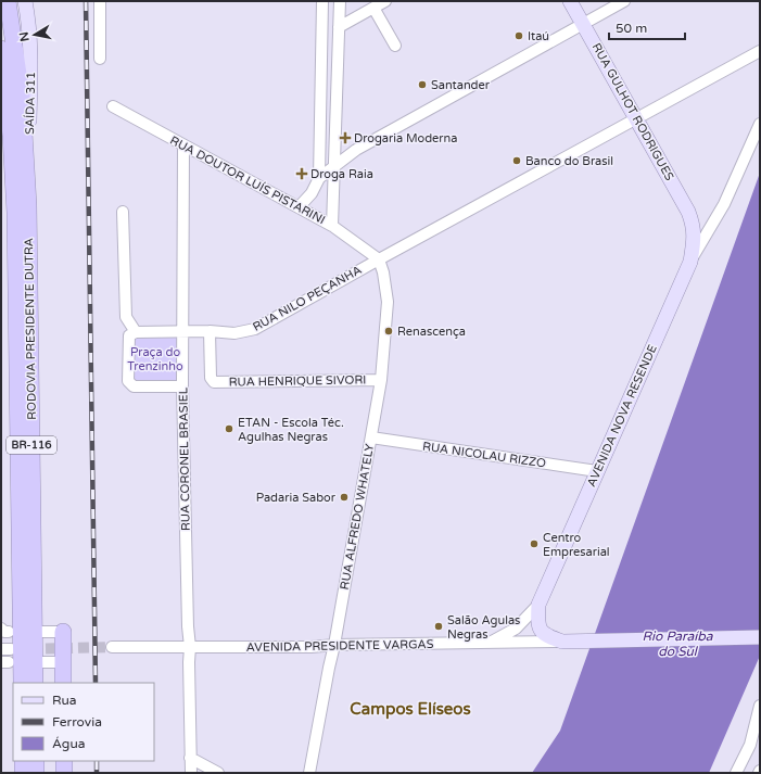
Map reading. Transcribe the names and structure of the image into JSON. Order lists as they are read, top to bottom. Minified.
{"streets":{"highway":["RODOVIA PRESIDENTE DUTRA","BR-116"],"main road":["SAÍDA 311","RUA GULHOT RODRIGUES","AVENIDA NOVA RESENDE"],"street":["RUA DOUTOR LUÍS PISTARINI","RUA NILO PEÇANHA","RUA HENRIQUE SIVORI","RUA NICOLAU RIZZO","RUA CORONEL BRASIEL","RUA ALFREDO WHATELY","AVENIDA PRESIDENTE VARGAS"]},"crossings":[["SAÍDA 311","RODOVIA PRESIDENTE DUTRA"],["RUA GULHOT RODRIGUES","RUA NILO PEÇANHA"],["RUA GULHOT RODRIGUES","AVENIDA NOVA RESENDE"],["RUA DOUTOR LUÍS PISTARINI","RUA NILO PEÇANHA"],["RUA DOUTOR LUÍS PISTARINI","RUA CORONEL BRASIEL"],["RUA DOUTOR LUÍS PISTARINI","RUA ALFREDO WHATELY"],["RUA NILO PEÇANHA","RUA HENRIQUE SIVORI"],["RUA NILO PEÇANHA","RUA CORONEL BRASIEL"],["RUA NILO PEÇANHA","RUA ALFREDO WHATELY"],["RUA HENRIQUE SIVORI","RUA ALFREDO WHATELY"],["AVENIDA NOVA RESENDE","RUA NICOLAU RIZZO"],["RUA NICOLAU RIZZO","RUA ALFREDO WHATELY"],["RUA CORONEL BRASIEL","AVENIDA PRESIDENTE VARGAS"],["RUA ALFREDO WHATELY","AVENIDA PRESIDENTE VARGAS"]],"districts":["Campos Elíseos"],"water":["Rio Paraíba do Sul"],"parks":["Praça do Trenzinho"],"places":{"other":["Itaú","Santander","Banco do Brasil","Renascença","ETAN - Escola Téc. Agulhas Negras","Padaria Sabor","Centro Empresarial","Salão Agulas Negras"],"health":["Drogaria Moderna","Droga Raia"]},"legend":["Rua","Ferrovia","Água"],"scale_bar":"50 m","north":"left"}
